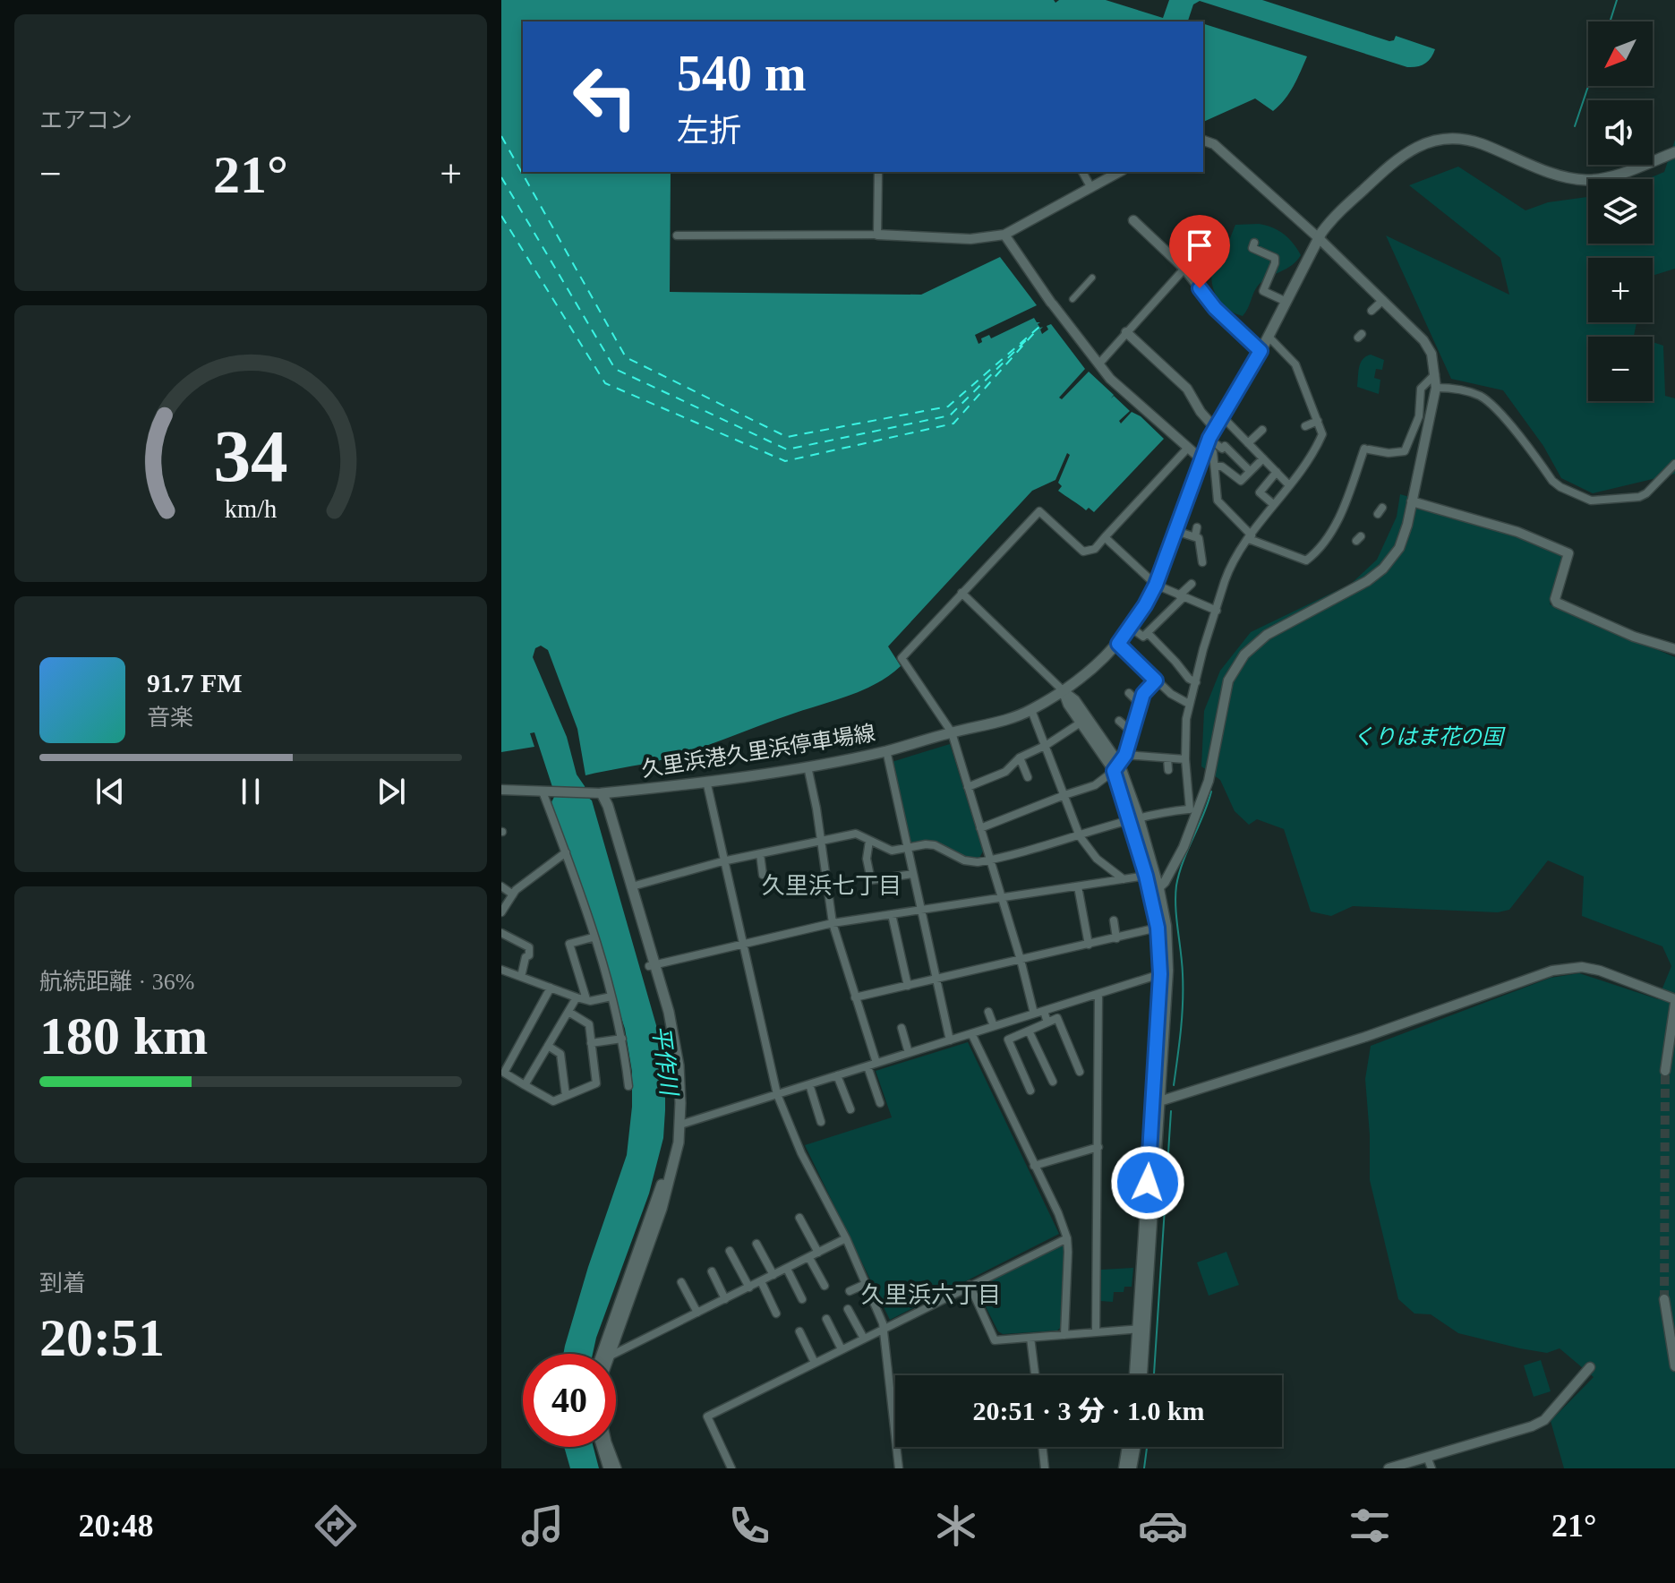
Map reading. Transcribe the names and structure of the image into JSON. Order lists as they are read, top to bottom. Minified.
{"streets":{"main road":["久里浜港久里浜停車場線"]},"districts":["久里浜七丁目","久里浜六丁目"],"water":["平作川"],"parks":["くりはま花の国"],"north":"bottom left","page":{"tile":["エアコン",["航続距離 · 36%","180 km"],["到着","20:51"]],"map_buttons":["+","−"],"turn":["540 m","左折"],"heat":["−","21°","+"],"song":["91.7 FM","音楽"],"limit":"40","trip":"20:51 · 3 分 · 1.0 km","tabs":["20:48","21°"],"gauge":["34","km/h"]}}
